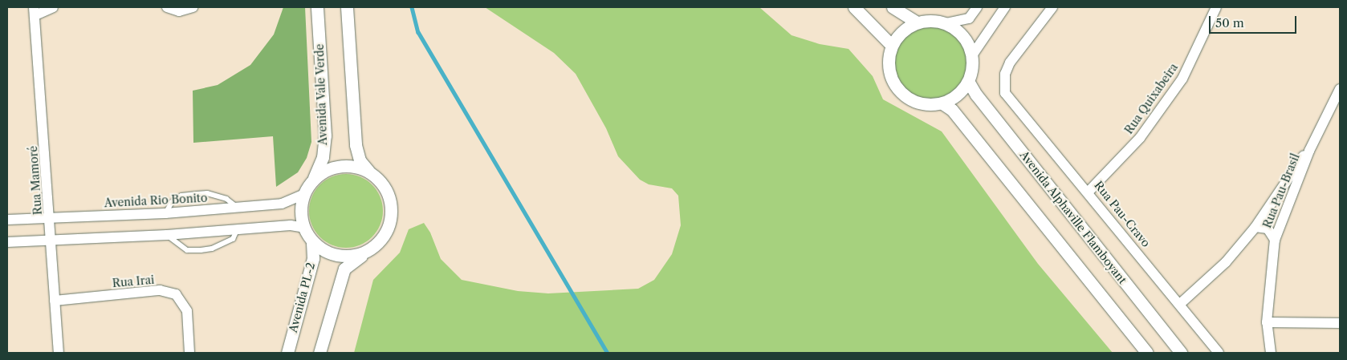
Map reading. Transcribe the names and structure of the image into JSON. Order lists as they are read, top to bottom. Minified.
{"streets":{"street":["Avenida Vale Verde","Rua Quixabeira","Rua Mamoré","Rua Pau-Brasil","Avenida Rio Bonito","Rua Pau-Cravo","Avenida Alphaville Flamboyant","Rua Irai","Avenida PL-2"]},"crossings":[["Avenida Vale Verde","Avenida Rio Bonito"],["Avenida Vale Verde","Avenida PL-2"],["Rua Quixabeira","Rua Pau-Cravo"],["Rua Mamoré","Avenida Rio Bonito"],["Rua Mamoré","Rua Irai"],["Rua Pau-Brasil","Rua Pau-Cravo"],["Avenida Rio Bonito","Avenida PL-2"]],"scale_bar":"50 m"}
